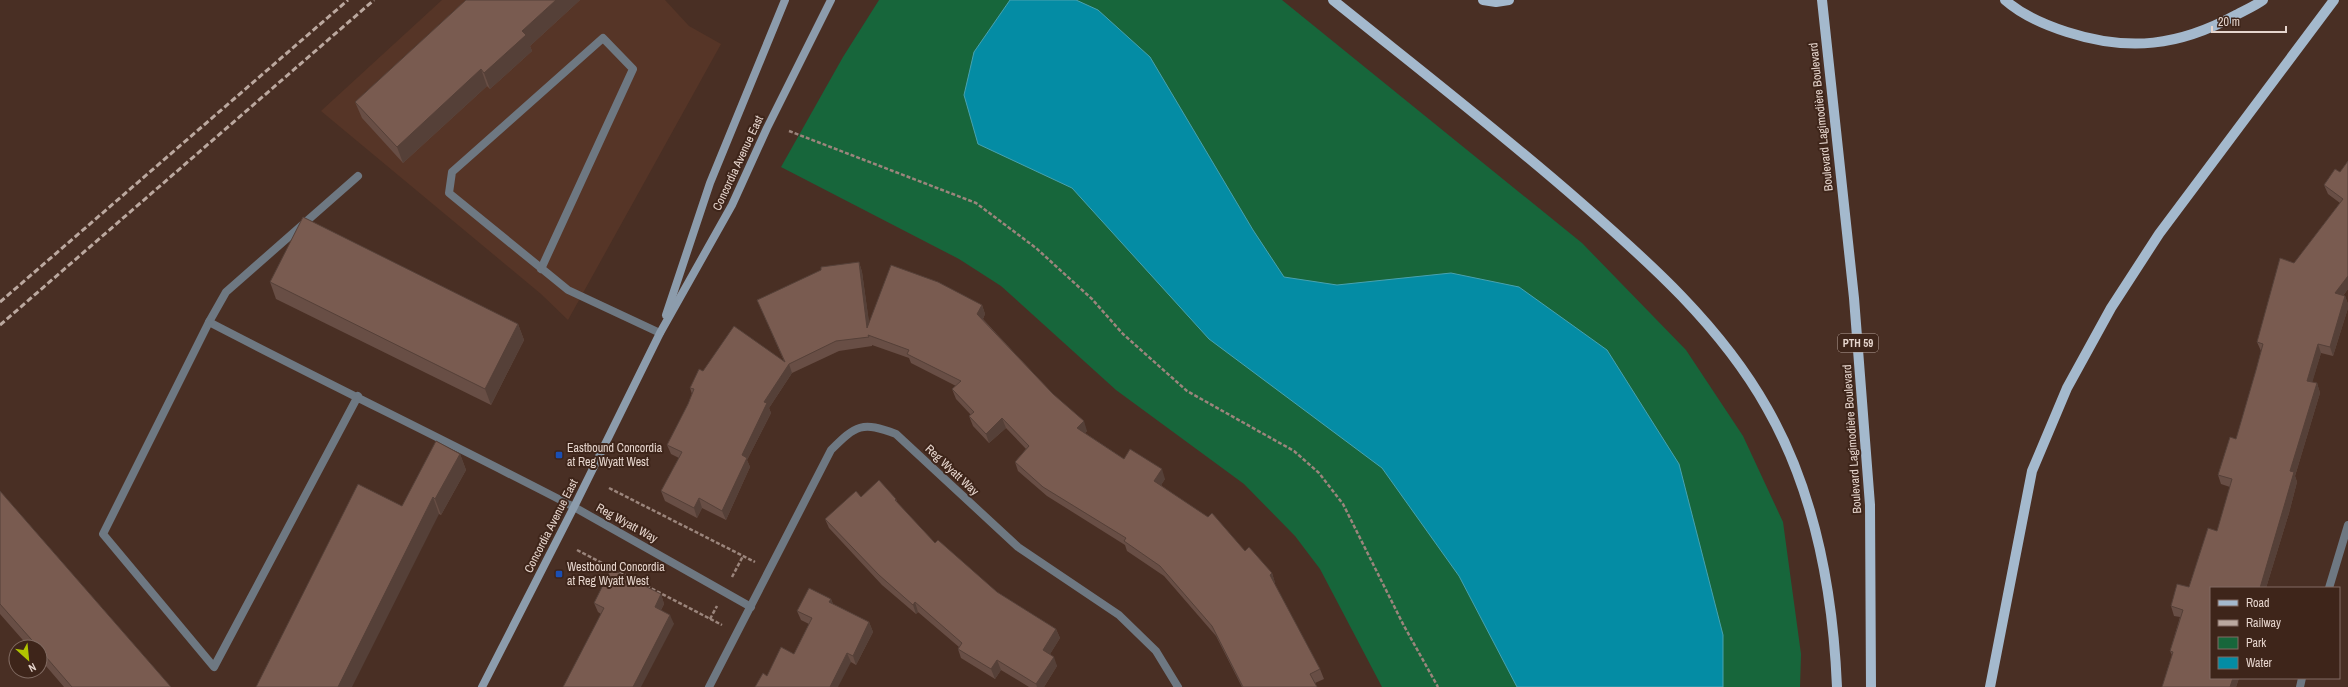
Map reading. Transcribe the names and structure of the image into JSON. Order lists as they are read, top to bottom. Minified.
{"streets":{"main road":["Boulevard Lagimodière Boulevard","PTH 59"],"street":["Concordia Avenue East","Reg Wyatt Way"]},"crossings":[["Concordia Avenue East","Reg Wyatt Way"]],"places":{"transit":["Eastbound Concordia at Reg Wyatt West","Westbound Concordia at Reg Wyatt West"]},"legend":["Road","Railway","Park","Water"],"scale_bar":"20 m","north":"bottom right"}
